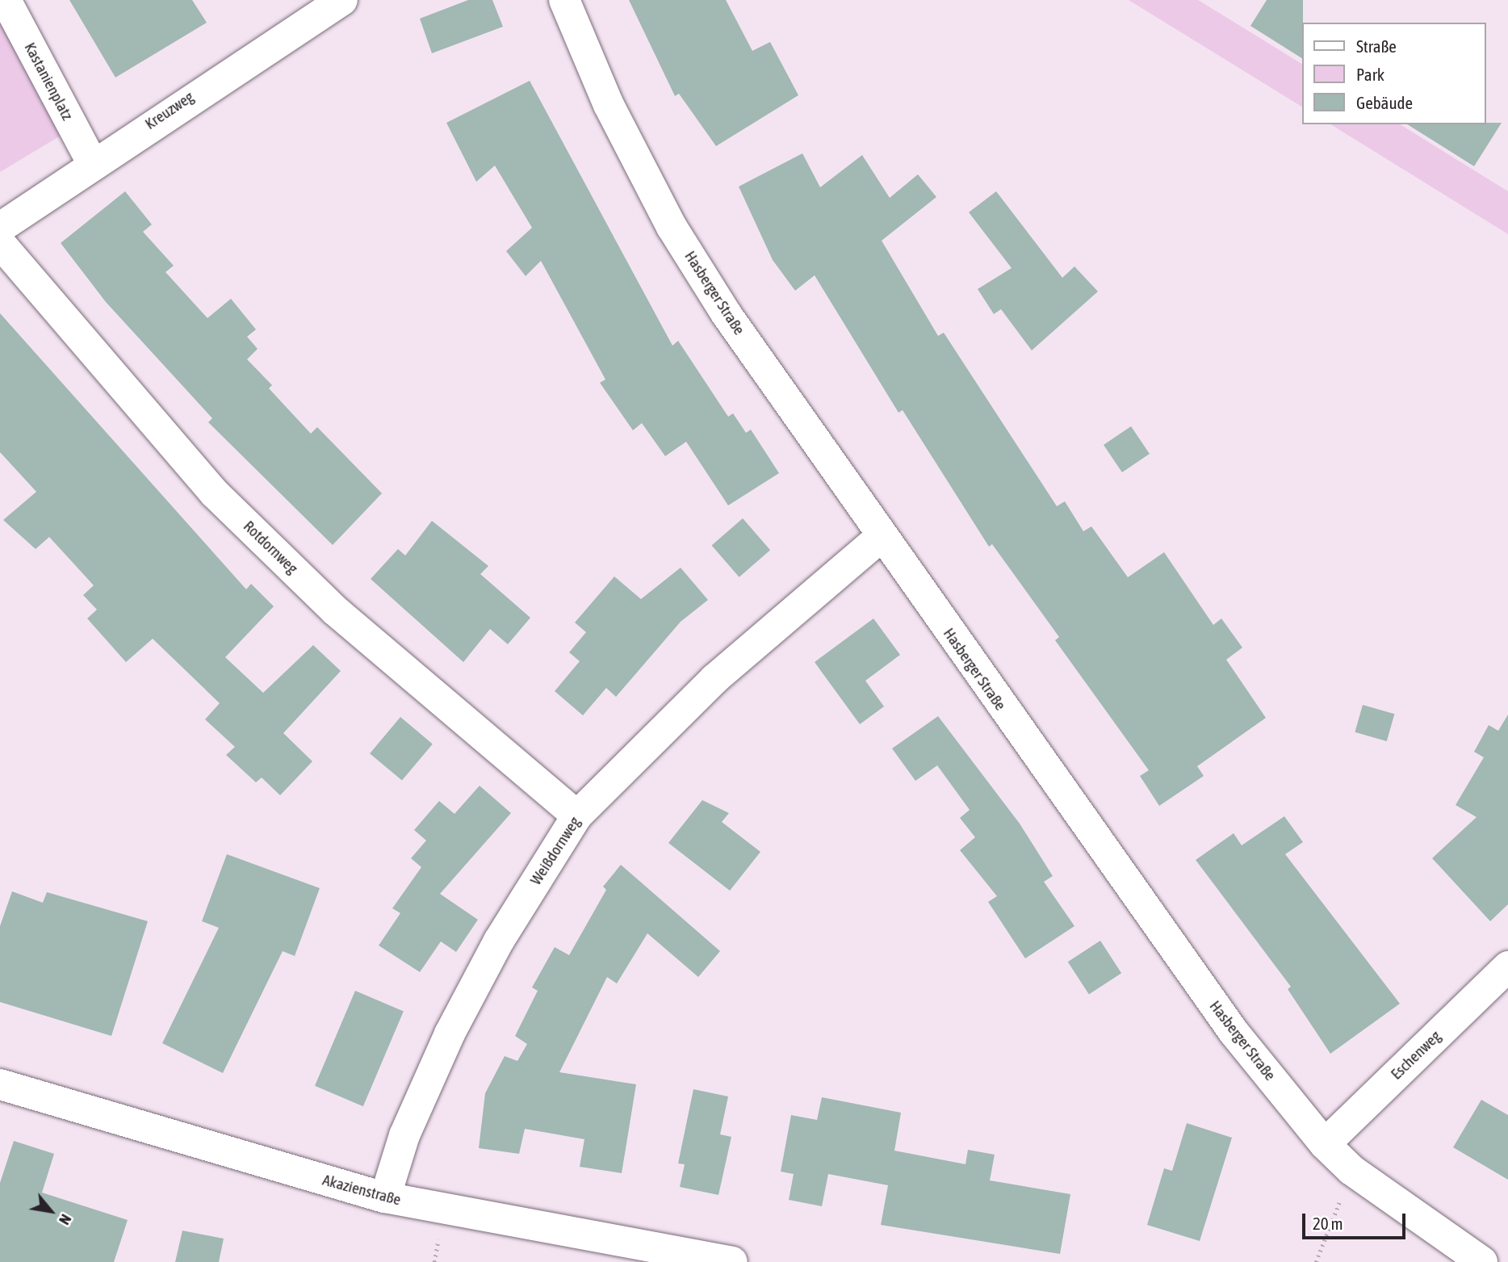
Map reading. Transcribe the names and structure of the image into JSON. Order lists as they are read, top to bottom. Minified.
{"streets":{"street":["Kastanienplatz","Kreuzweg","Hasberger Straße","Rotdornweg","Weißdornweg","Eschenweg","Akazienstraße"]},"crossings":[["Kastanienplatz","Kreuzweg"],["Hasberger Straße","Weißdornweg"],["Hasberger Straße","Eschenweg"],["Rotdornweg","Weißdornweg"],["Weißdornweg","Akazienstraße"]],"legend":["Straße","Park","Gebäude"],"scale_bar":"20 m","north":"bottom right"}
